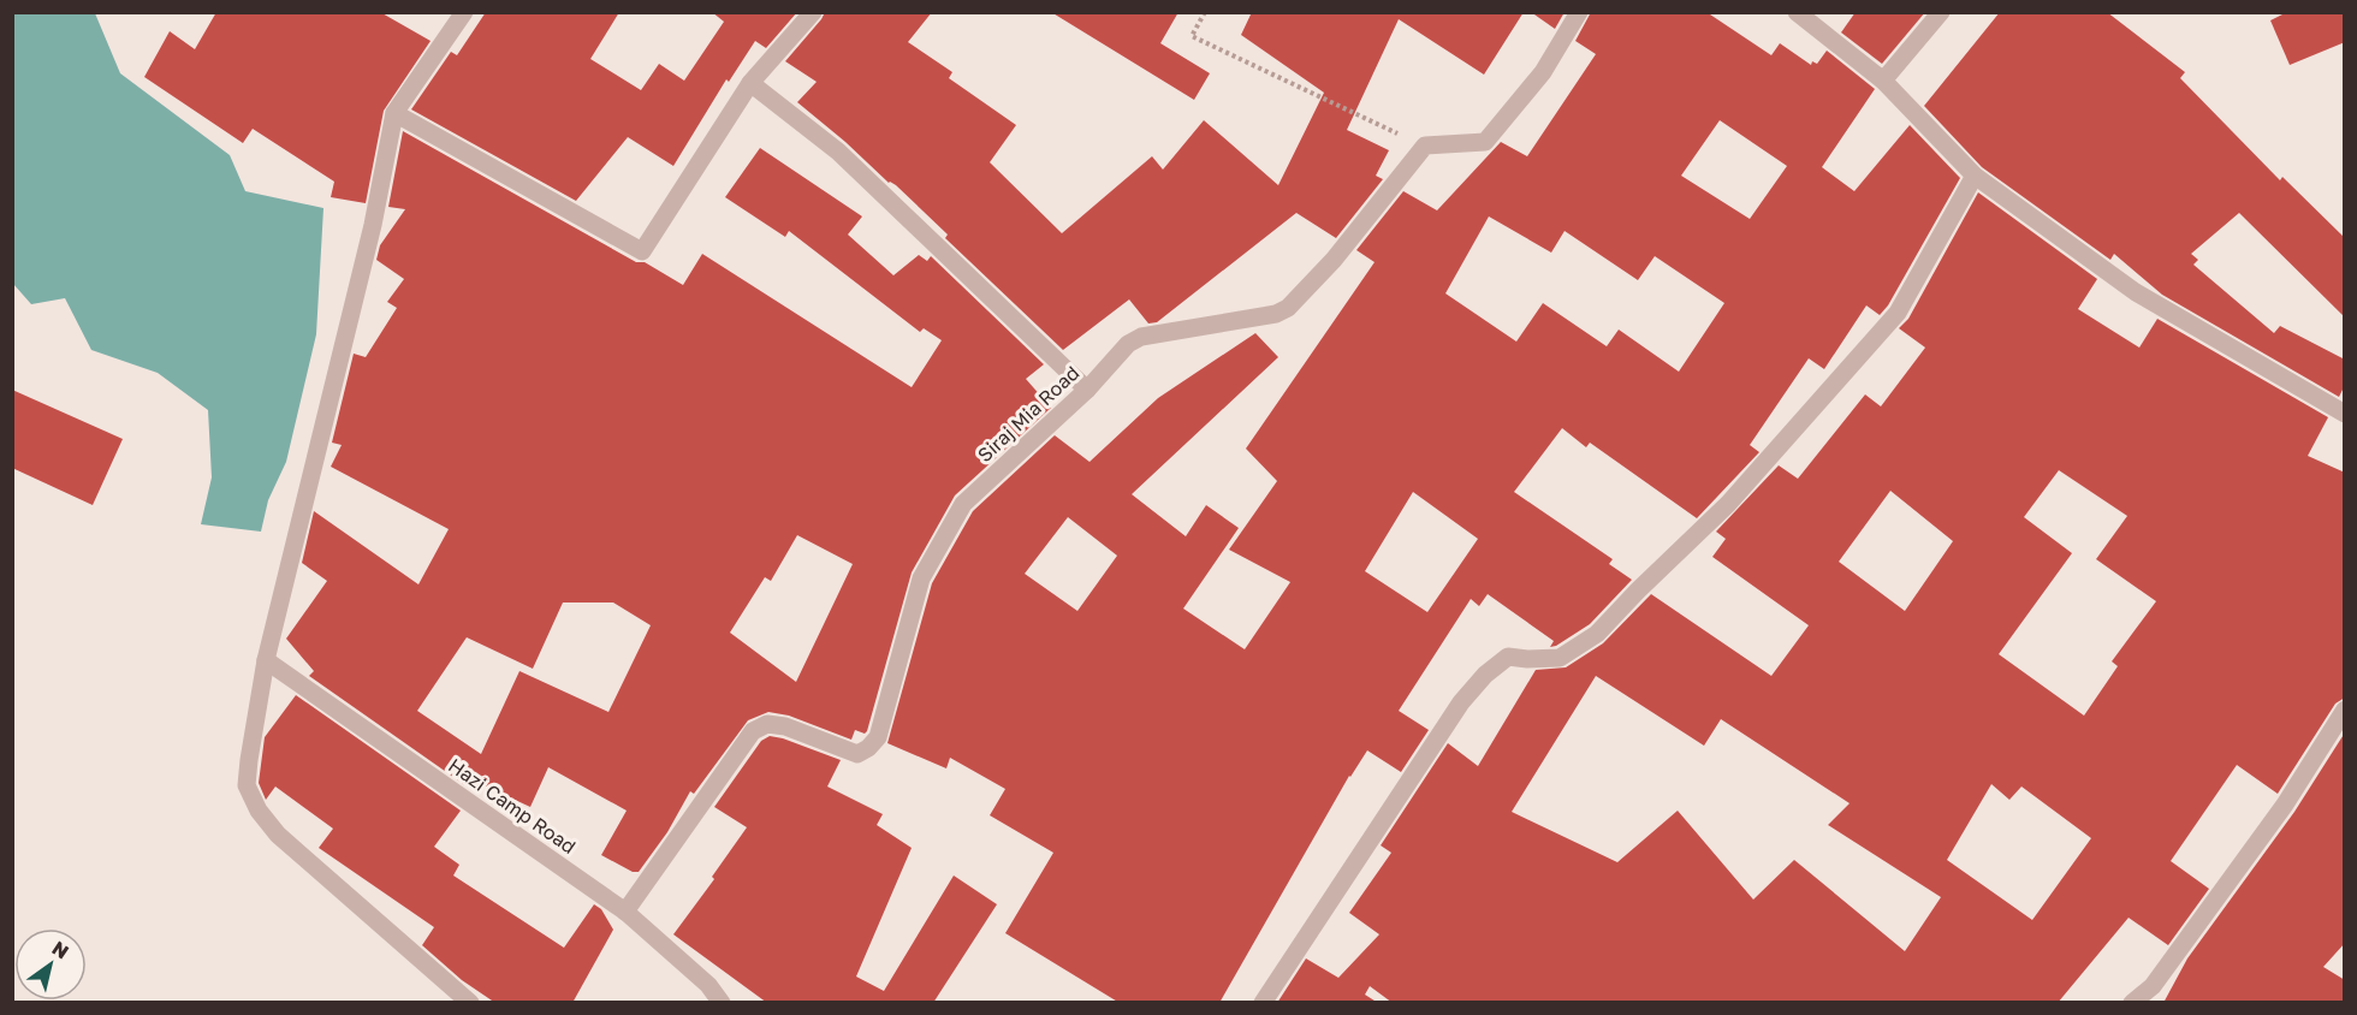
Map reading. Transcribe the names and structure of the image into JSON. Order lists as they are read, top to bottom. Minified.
{"streets":{"street":["Siraj Mia Road","Hazi Camp Road"]},"crossings":[["Siraj Mia Road","Hazi Camp Road"]],"north":"top right"}
